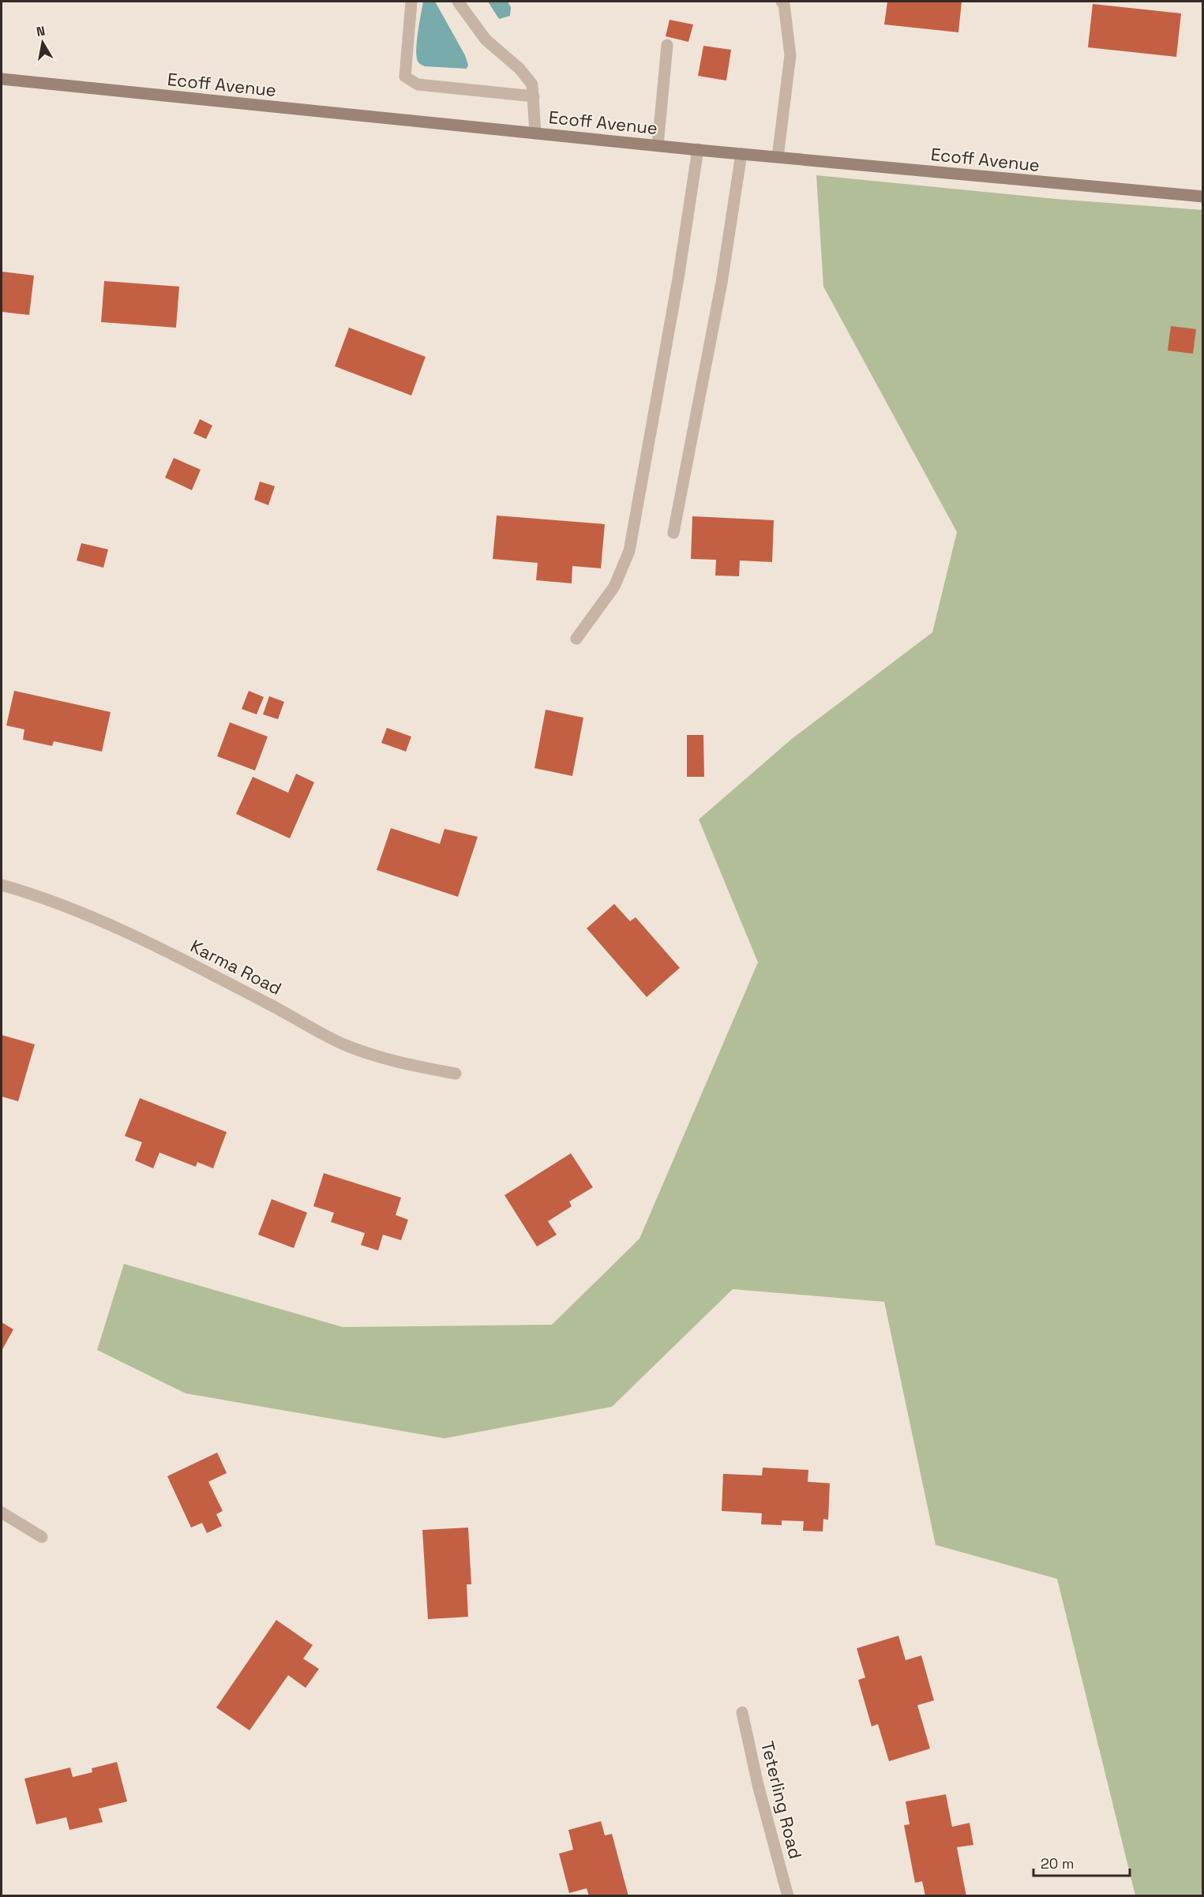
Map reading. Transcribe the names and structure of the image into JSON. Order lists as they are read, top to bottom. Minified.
{"streets":{"street":["Ecoff Avenue","Karma Road","Teterling Road"]},"scale_bar":"20 m","north":"top"}
